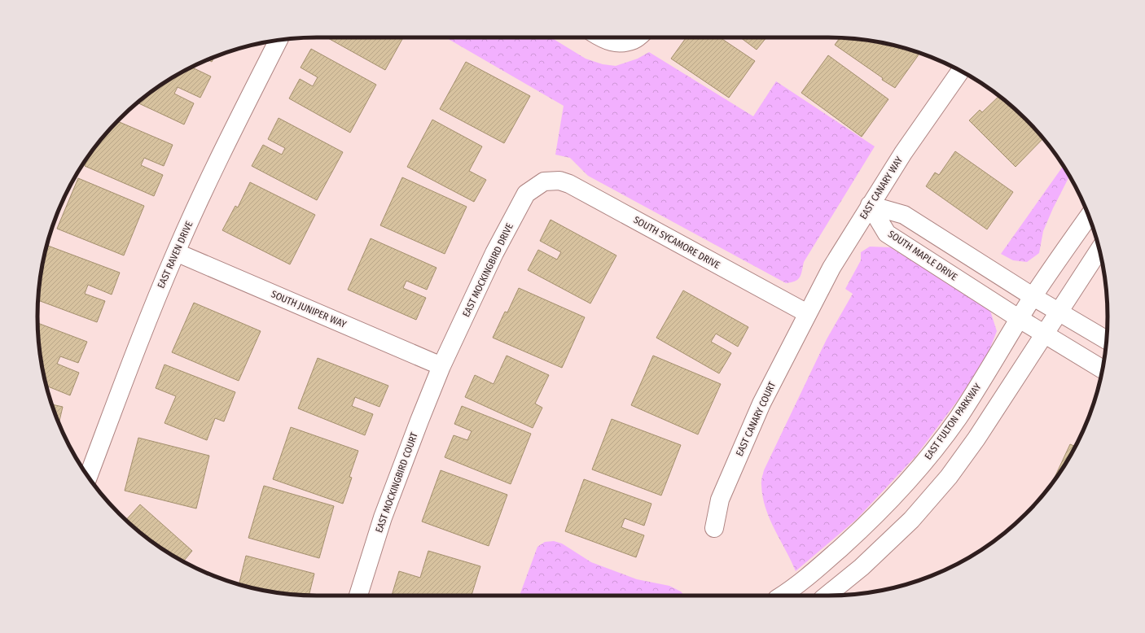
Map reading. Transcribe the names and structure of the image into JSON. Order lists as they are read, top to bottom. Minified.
{"streets":{"street":["EAST CANARY WAY","SOUTH SYCAMORE DRIVE","EAST RAVEN DRIVE","SOUTH MAPLE DRIVE","EAST MOCKINGBIRD DRIVE","SOUTH JUNIPER WAY","EAST CANARY COURT","EAST FULTON PARKWAY","EAST MOCKINGBIRD COURT"]},"crossings":[["EAST CANARY WAY","SOUTH SYCAMORE DRIVE"],["EAST CANARY WAY","SOUTH MAPLE DRIVE"],["EAST CANARY WAY","EAST CANARY COURT"],["SOUTH SYCAMORE DRIVE","EAST MOCKINGBIRD DRIVE"],["SOUTH SYCAMORE DRIVE","EAST CANARY COURT"],["EAST RAVEN DRIVE","SOUTH JUNIPER WAY"],["SOUTH MAPLE DRIVE","EAST FULTON PARKWAY"],["EAST MOCKINGBIRD DRIVE","SOUTH JUNIPER WAY"],["EAST MOCKINGBIRD DRIVE","EAST MOCKINGBIRD COURT"],["SOUTH JUNIPER WAY","EAST MOCKINGBIRD COURT"]]}
